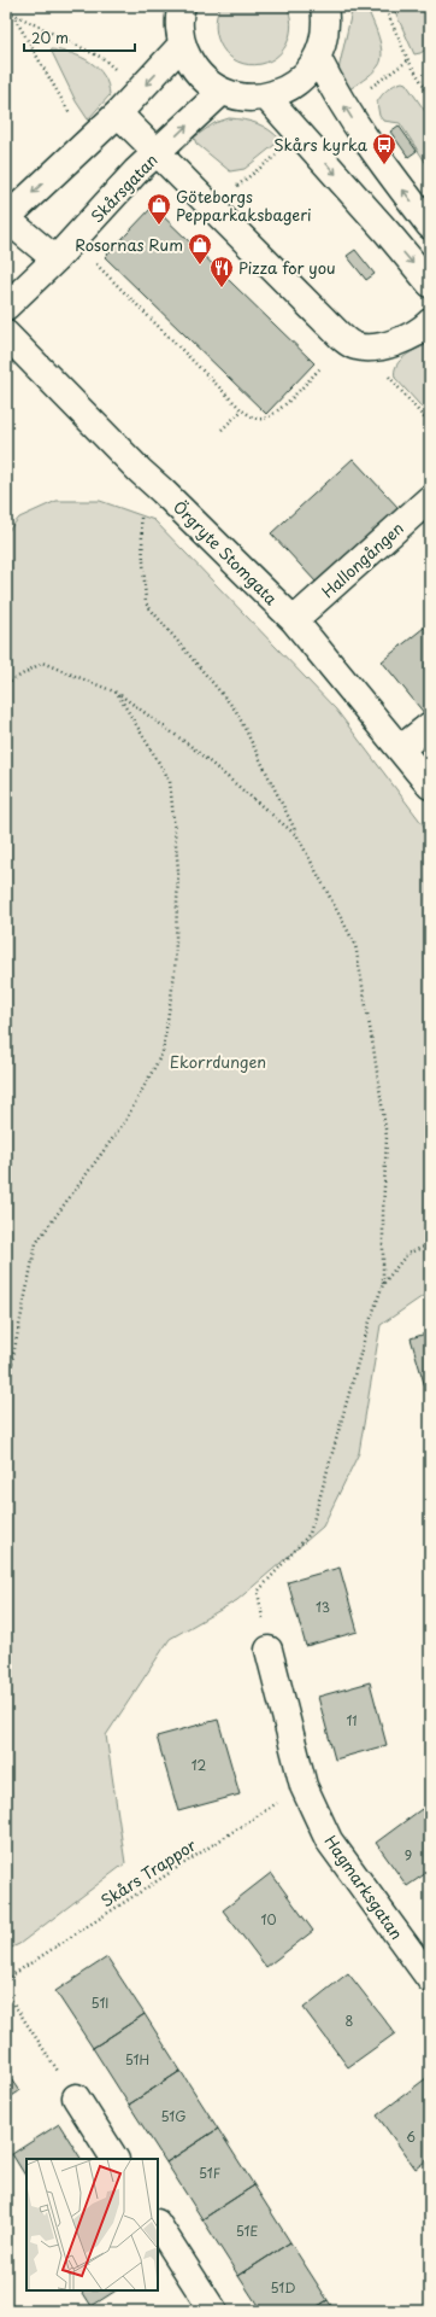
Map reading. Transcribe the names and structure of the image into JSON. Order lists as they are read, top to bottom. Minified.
{"streets":{"street":["Skårsgatan","Örgryte Stomgata","Hallongången","Hagmarksgatan"],"path":["Skårs Trappor"]},"crossings":[["Örgryte Stomgata","Hallongången"],["Skårs Trappor","Hagmarksgatan"]],"parks":["Ekorrdungen"],"places":{"bus stop":["Skårs kyrka"],"shop":["Göteborgs Pepparkaksbageri","Rosornas Rum"],"restaurant":["Pizza for you"]},"house_numbers":["13","11","12","9","10","51I","8","51H","51G","6","51F","51E","51D"],"scale_bar":"20 m"}
